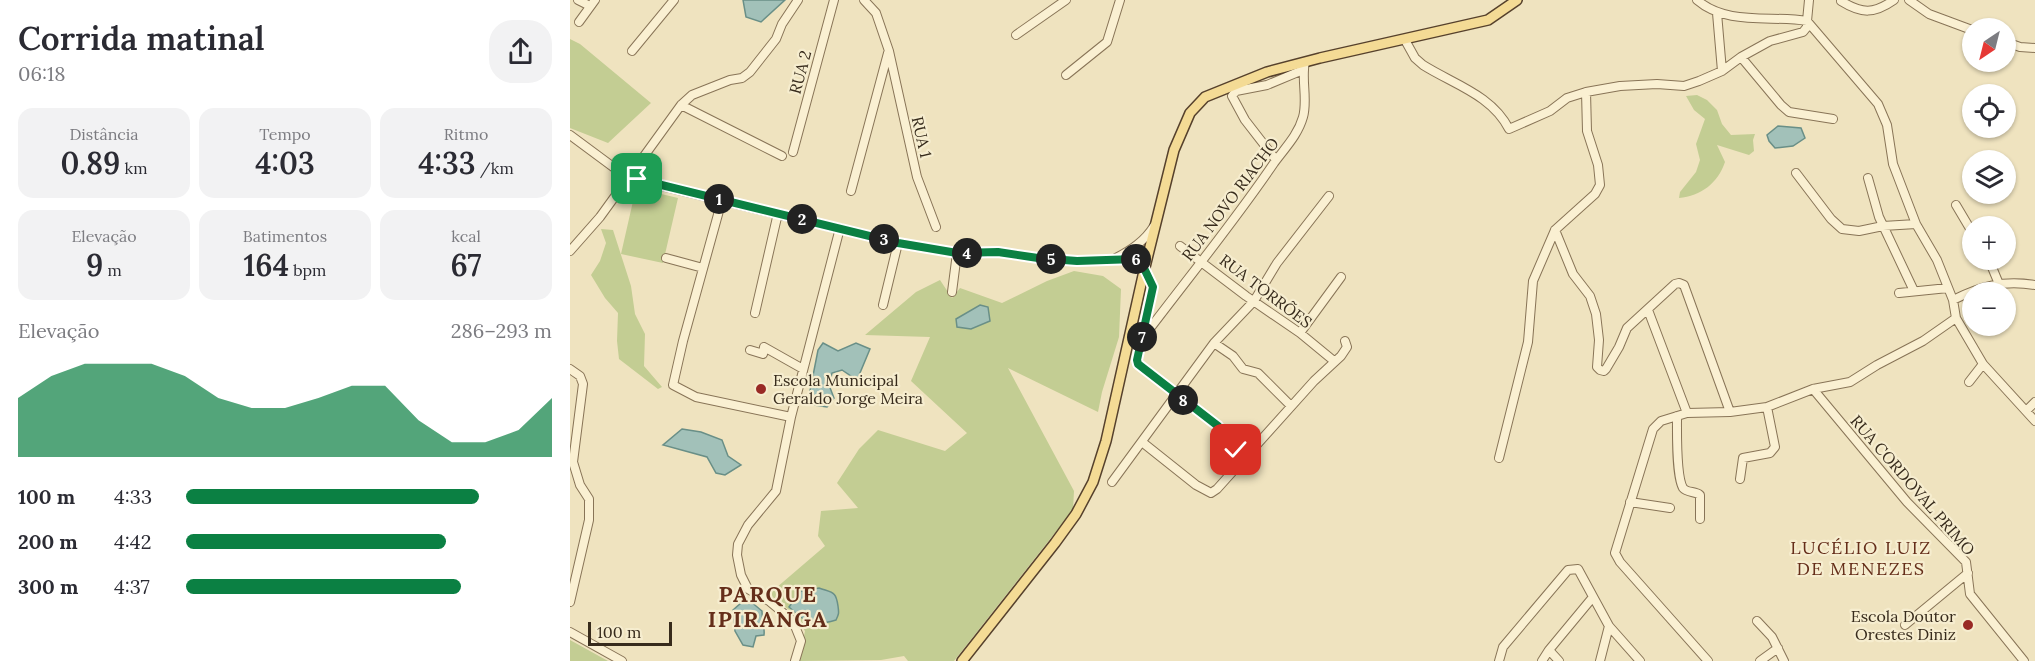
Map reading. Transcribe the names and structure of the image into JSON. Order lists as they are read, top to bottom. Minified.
{"streets":{"street":["RUA 2","RUA 1","RUA NOVO RIACHO","RUA TORRÕES","RUA CORDOVAL PRIMO"]},"crossings":[["RUA NOVO RIACHO","RUA TORRÕES"]],"districts":["LUCÉLIO LUIZ DE MENEZES","PARQUE IPIRANGA"],"places":["Escola Municipal Geraldo Jorge Meira","Escola Doutor Orestes Diniz"],"scale_bar":"100 m","north":"bottom left","page":{"heading":["Corrida matinal","06:18"],"map_buttons":["+","−"],"stats":[["Distância","0.89 km"],["Tempo","4:03"],["Ritmo","4:33 /km"],["Elevação","9 m"],["Batimentos","164 bpm"],["kcal","67"]],"pins":["1","2","3","4","5","6","7","8"],"chart":["Elevação","286–293 m"],"list":[{"name":"100 m","note":"4:33"},{"name":"200 m","note":"4:42"},{"name":"300 m","note":"4:37"}],"scale":"100 m"}}
